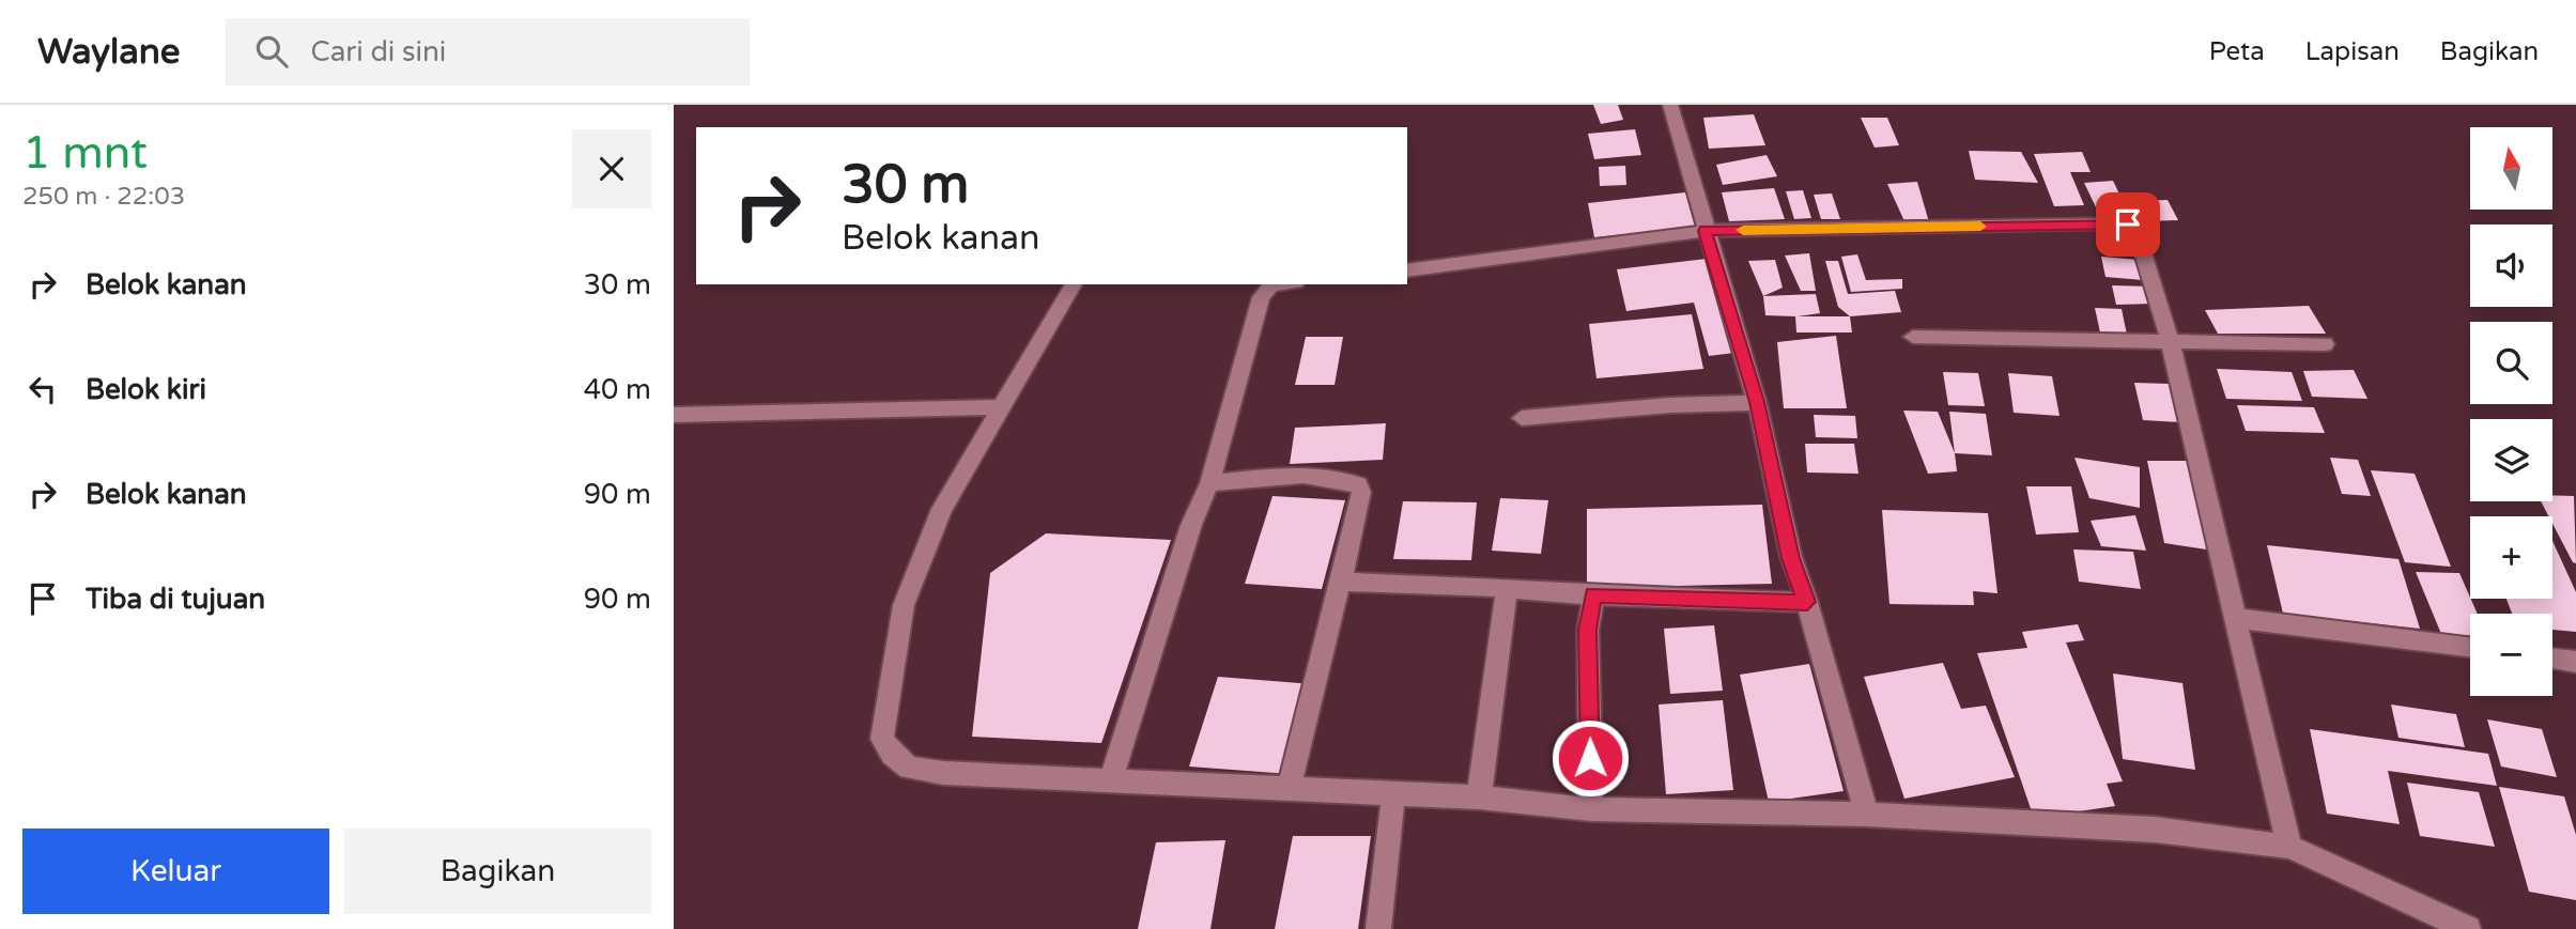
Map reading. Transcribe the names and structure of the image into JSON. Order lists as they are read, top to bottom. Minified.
{"north":"top","page":{"header":"Waylane","search":"Cari di sini","nav":["Peta","Lapisan","Bagikan"],"heading":["1 mnt","250 m · 22:03"],"map_buttons":["+","−"],"turn":["30 m","Belok kanan"],"list":[{"name":"Belok kanan","value":"30 m"},{"name":"Belok kiri","value":"40 m"},{"name":"Belok kanan","value":"90 m"},{"name":"Tiba di tujuan","value":"90 m"}],"buttons":["Keluar","Bagikan"]}}
